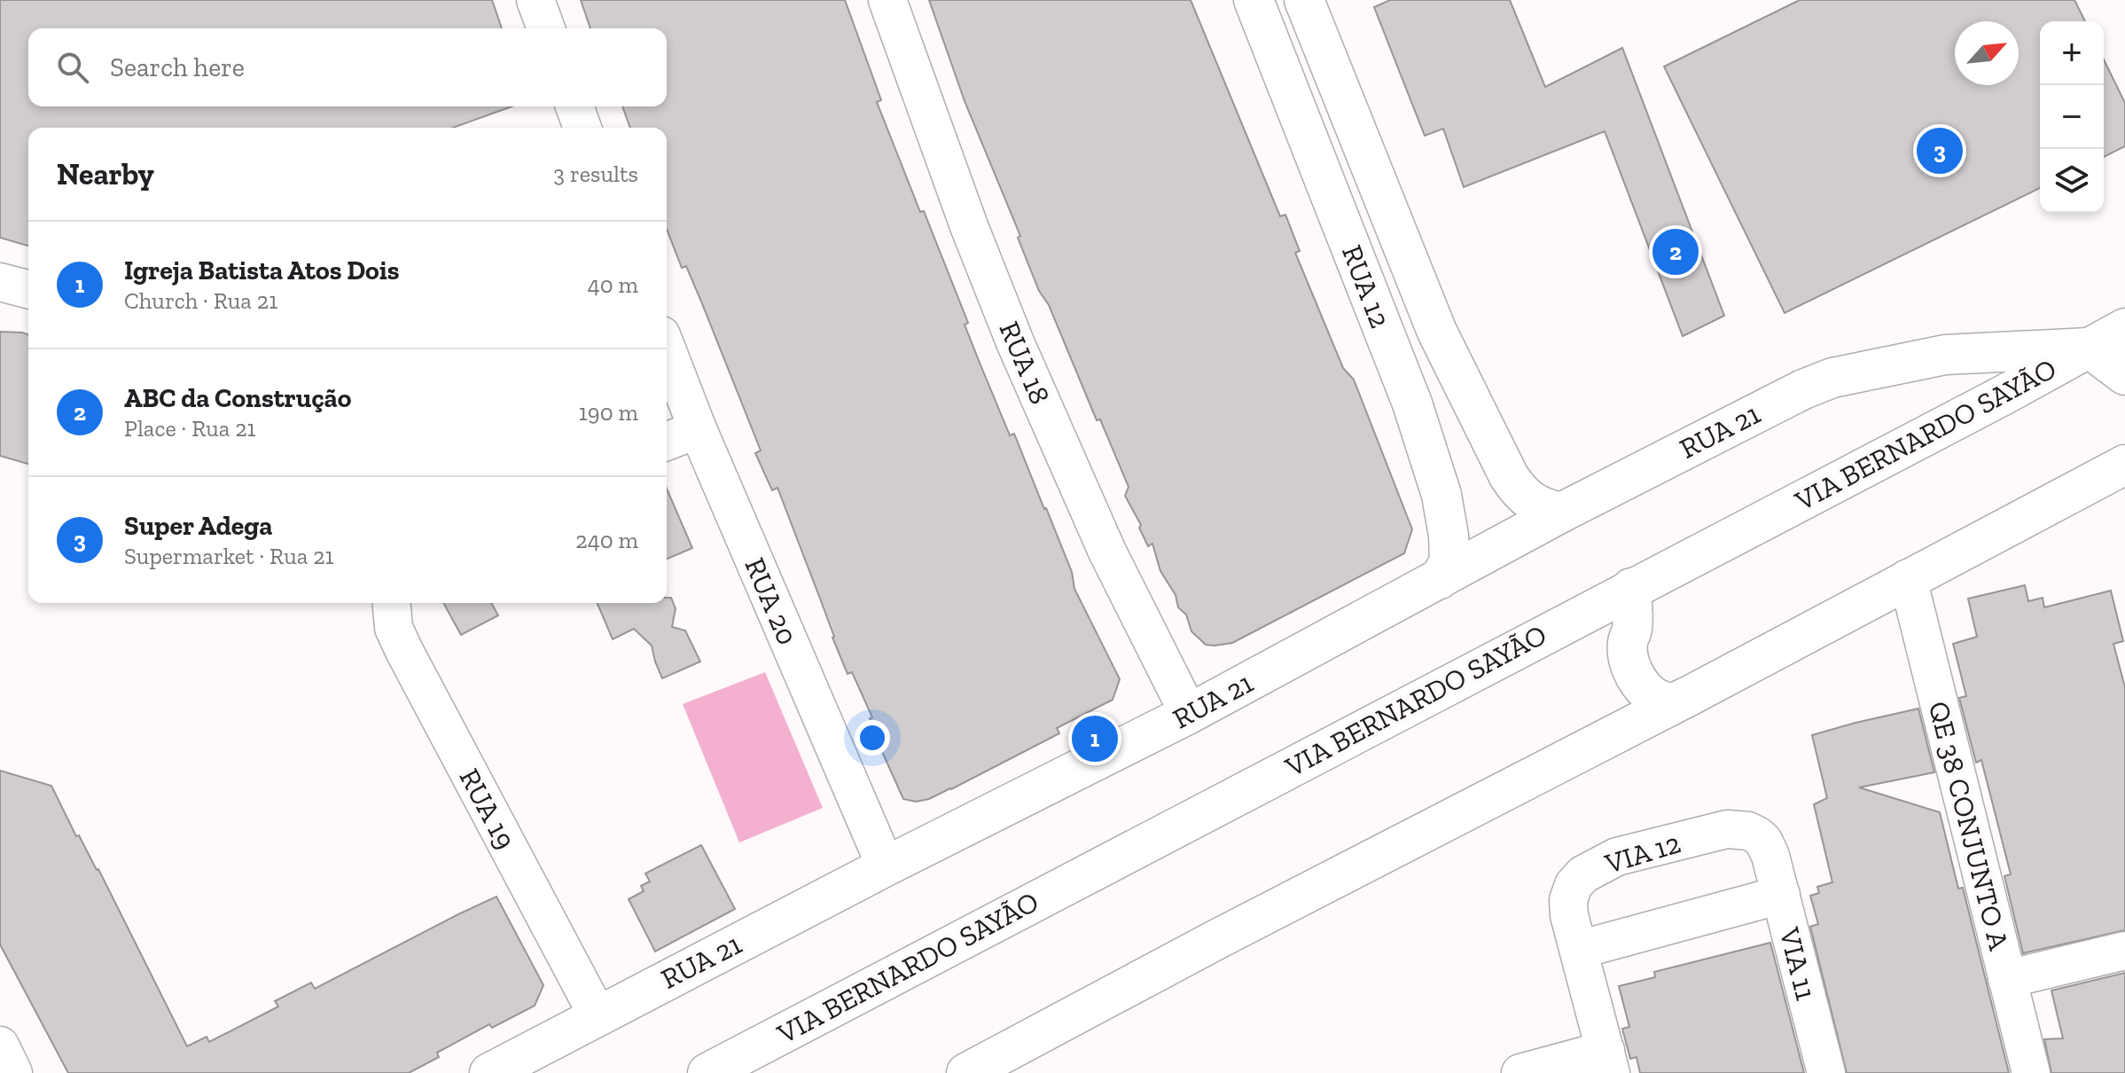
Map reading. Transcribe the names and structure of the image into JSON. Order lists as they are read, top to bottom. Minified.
{"streets":{"main road":["RUA 12","RUA 21","VIA BERNARDO SAYÃO"],"street":["RUA 18","RUA 20","RUA 19","QE 38 CONJUNTO A","VIA 12","VIA 11"]},"crossings":[["RUA 12","RUA 21"],["RUA 18","RUA 21"],["RUA 21","VIA BERNARDO SAYÃO"],["RUA 21","RUA 20"],["RUA 21","RUA 19"],["VIA 12","VIA 11"]],"north":"top right","page":{"map_buttons":["+","−"],"search":"Search here","pins":["3","2","1"],"heading":["Nearby","3 results"],"list":[{"mark":"1","name":"Igreja Batista Atos Dois","note":"Church · Rua 21","value":"40 m"},{"mark":"2","name":"ABC da Construção","note":"Place · Rua 21","value":"190 m"},{"mark":"3","name":"Super Adega","note":"Supermarket · Rua 21","value":"240 m"}]}}
